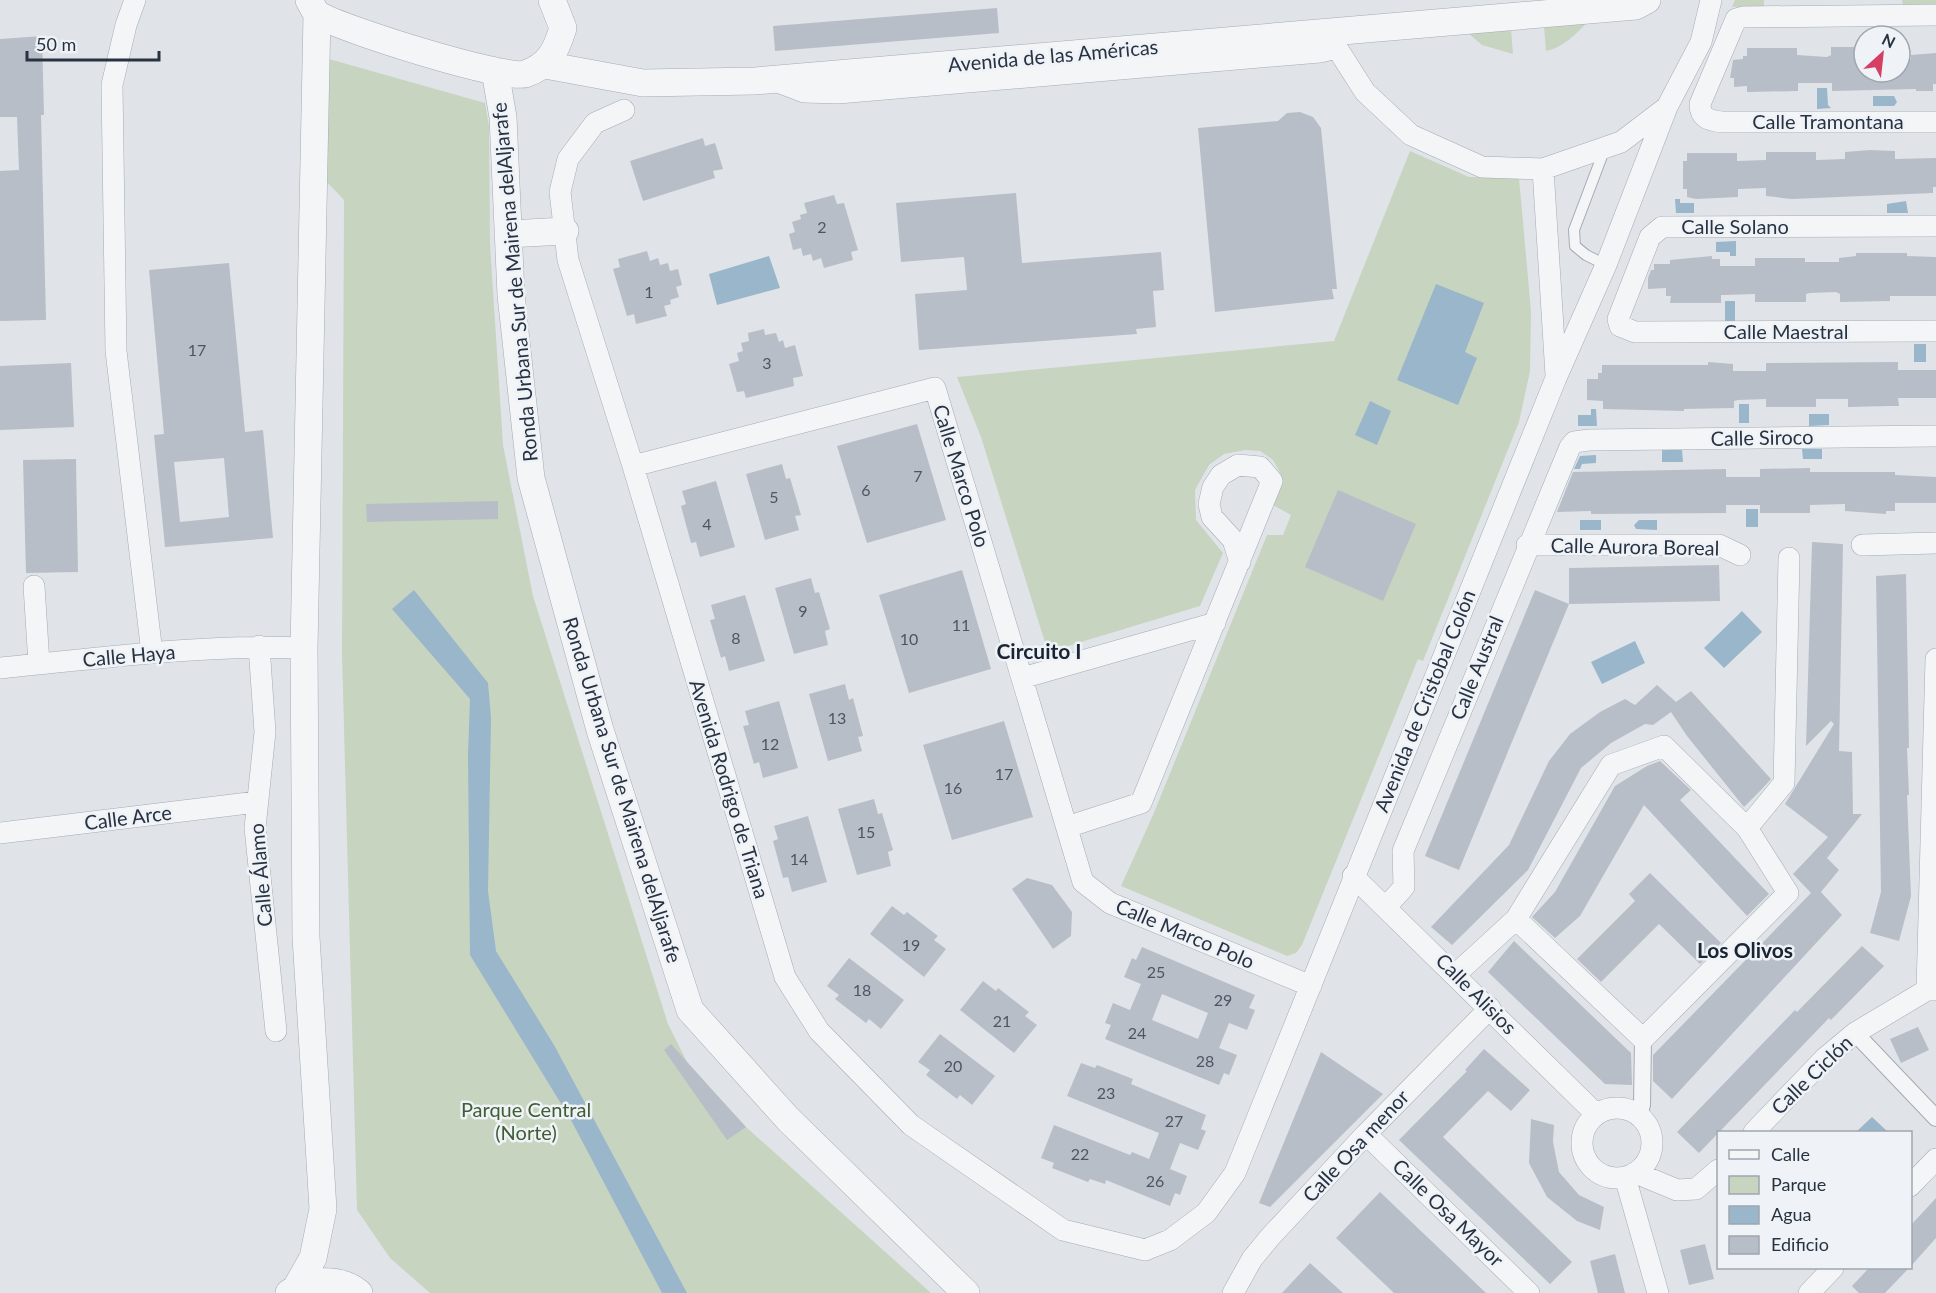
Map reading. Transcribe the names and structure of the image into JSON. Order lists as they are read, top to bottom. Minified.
{"streets":{"street":["Avenida de las Américas","Calle Tramontana","Calle Solano","Ronda Urbana Sur de Mairena delAljarafe","Calle Maestral","Calle Siroco","Calle Marco Polo","Calle Aurora Boreal","Calle Haya","Calle Austral","Avenida de Cristobal Colón","Avenida Rodrigo de Triana","Calle Arce","Calle Álamo","Calle Alisios","Calle Ciclón","Calle Osa menor","Calle Osa Mayor"]},"crossings":[["Calle Solano","Calle Maestral"],["Calle Siroco","Calle Austral"],["Calle Marco Polo","Avenida de Cristobal Colón"],["Calle Marco Polo","Avenida Rodrigo de Triana"],["Calle Aurora Boreal","Calle Austral"],["Calle Haya","Calle Álamo"],["Calle Austral","Calle Alisios"],["Avenida de Cristobal Colón","Avenida Rodrigo de Triana"],["Avenida de Cristobal Colón","Calle Alisios"],["Calle Arce","Calle Álamo"],["Calle Alisios","Calle Osa menor"],["Calle Osa menor","Calle Osa Mayor"]],"districts":["Circuito I","Los Olivos"],"parks":["Parque Central (Norte)"],"house_numbers":["2","1","17","3","7","6","5","4","9","11","8","10","13","12","17","16","15","14","19","25","18","29","21","24","28","20","23","27","22","26"],"legend":["Calle","Parque","Agua","Edificio"],"scale_bar":"50 m","north":"top right"}
